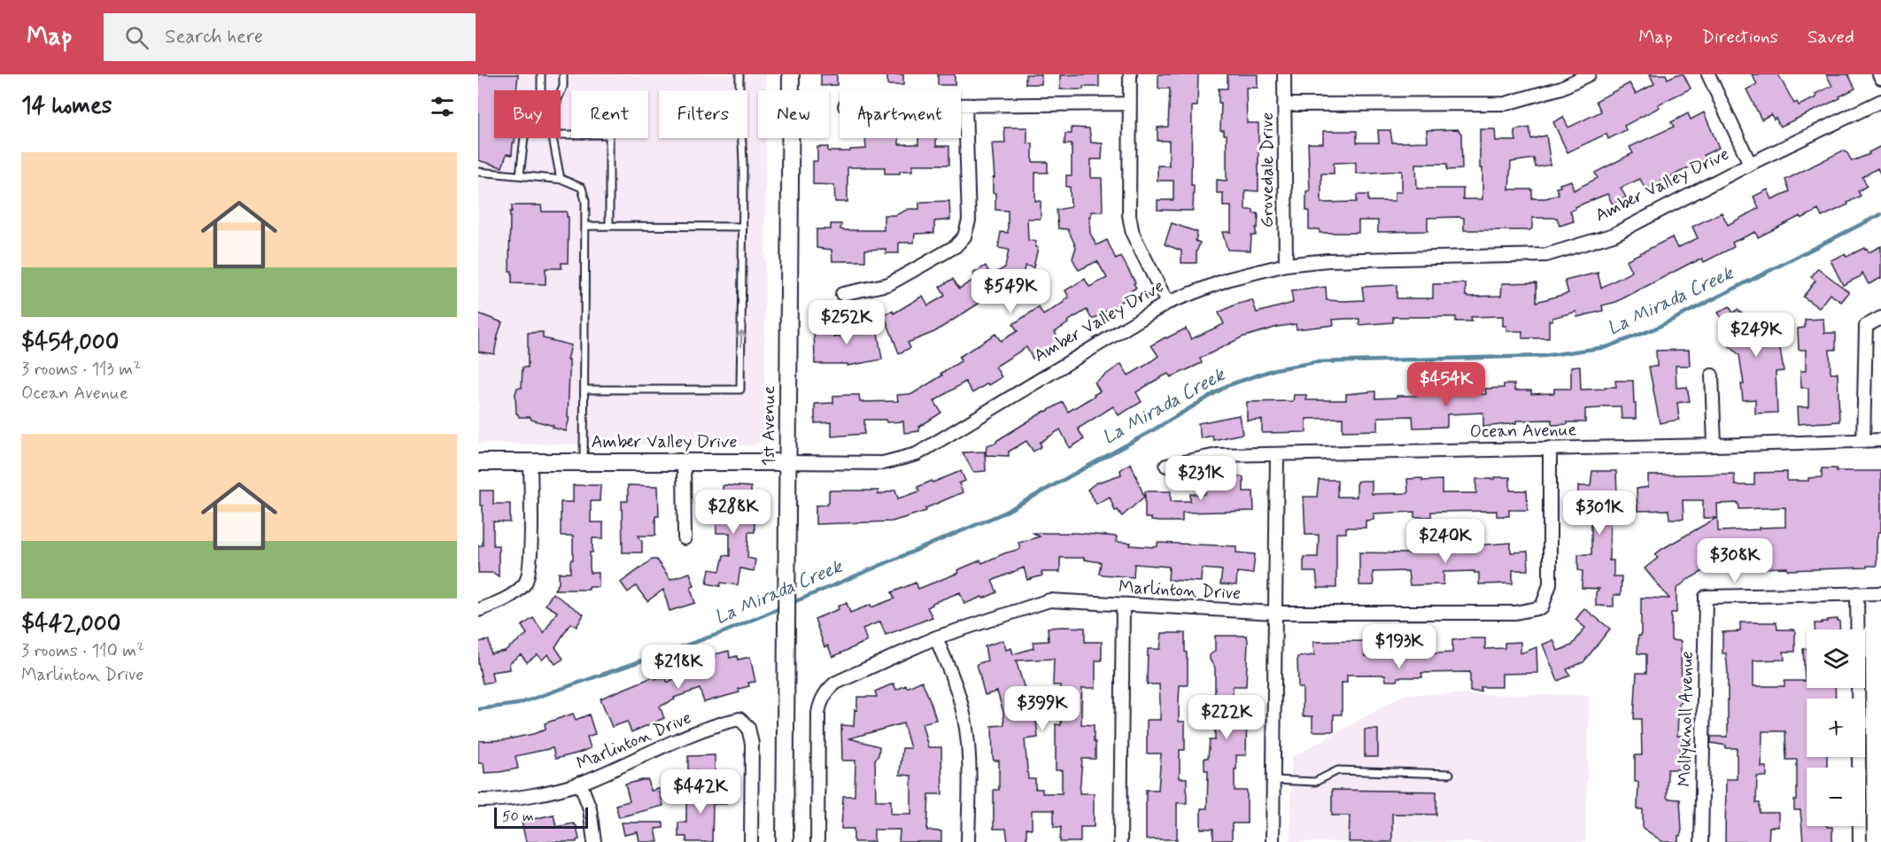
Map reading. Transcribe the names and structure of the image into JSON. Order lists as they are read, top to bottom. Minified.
{"streets":{"main road":["Amber Valley Drive","1st Avenue"],"street":["Grovedale Drive","Ocean Avenue","Marlinton Drive","Mollyknoll Avenue"]},"crossings":[["Grovedale Drive","Amber Valley Drive"],["Amber Valley Drive","1st Avenue"],["Ocean Avenue","Marlinton Drive"]],"water":["La Mirada Creek"],"scale_bar":"50 m","page":{"header":"Map","search":"Search here","nav":["Map","Directions","Saved"],"heading":"14 homes","chip":["Buy","Rent","Filters","New","Apartment"],"list":[{"name":"$454,000","note":"3 rooms · 113 m² · Ocean Avenue"},{"name":"$442,000","note":"3 rooms · 110 m² · Marlinton Drive"}],"price":["$549K","$252K","$249K","$454K","$231K","$288K","$301K","$240K","$308K","$193K","$218K","$399K","$222K","$442K"],"map_buttons":["+","−"],"scale":"50 m"}}
